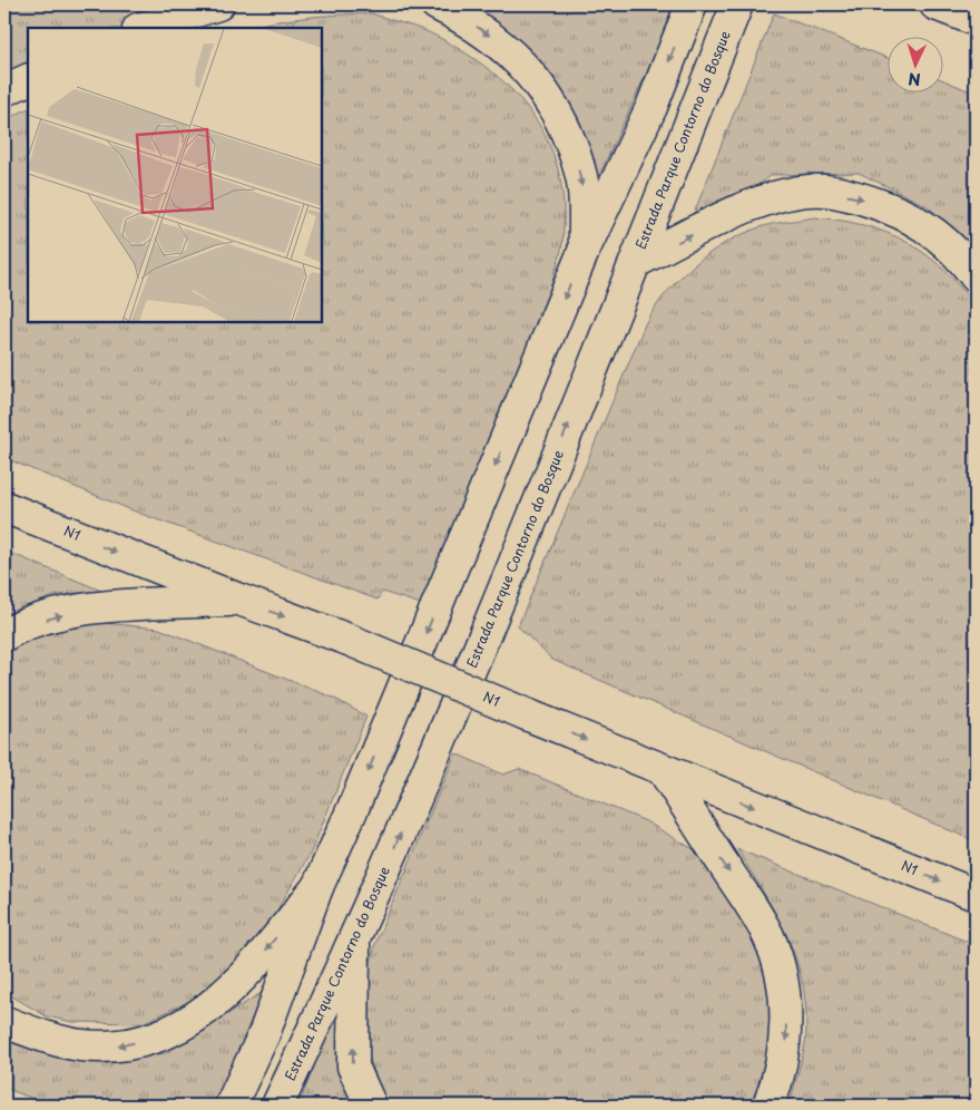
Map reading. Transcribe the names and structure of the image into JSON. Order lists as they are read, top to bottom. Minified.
{"streets":{"main road":["Estrada Parque Contorno do Bosque","N1"]},"one_way":["N1"],"north":"bottom"}
